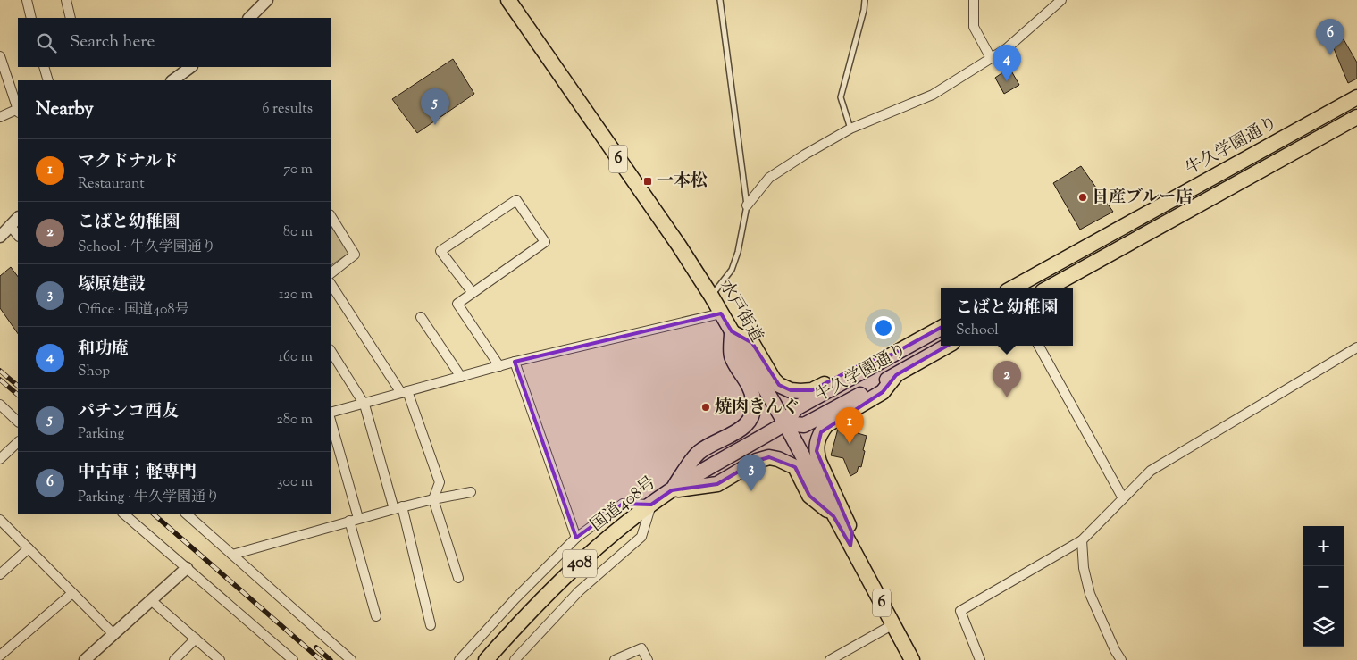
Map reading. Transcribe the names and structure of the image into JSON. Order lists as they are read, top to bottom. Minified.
{"streets":{"highway":["牛久学園通り","6","水戸街道","国道408号","408"]},"crossings":[["牛久学園通り","水戸街道"],["牛久学園通り","国道408号"],["水戸街道","国道408号"]],"places":{"transit":["一本松"],"other":["日産ブルー店","焼肉きんぐ"]},"page":{"search":"Search here","pins":["6","4","5","2","1","3"],"heading":["Nearby","6 results"],"list":[{"mark":"1","name":"マクドナルド","note":"Restaurant","value":"70 m"},{"mark":"2","name":"こばと幼稚園","note":"School · 牛久学園通り","value":"80 m"},{"mark":"3","name":"塚原建設","note":"Office · 国道408号","value":"120 m"},{"mark":"4","name":"和功庵","note":"Shop","value":"160 m"},{"mark":"5","name":"パチンコ西友","note":"Parking","value":"280 m"},{"mark":"6","name":"中古車；軽専門","note":"Parking · 牛久学園通り","value":"300 m"}],"popup":["こばと幼稚園","School"],"map_buttons":["+","−"]}}
